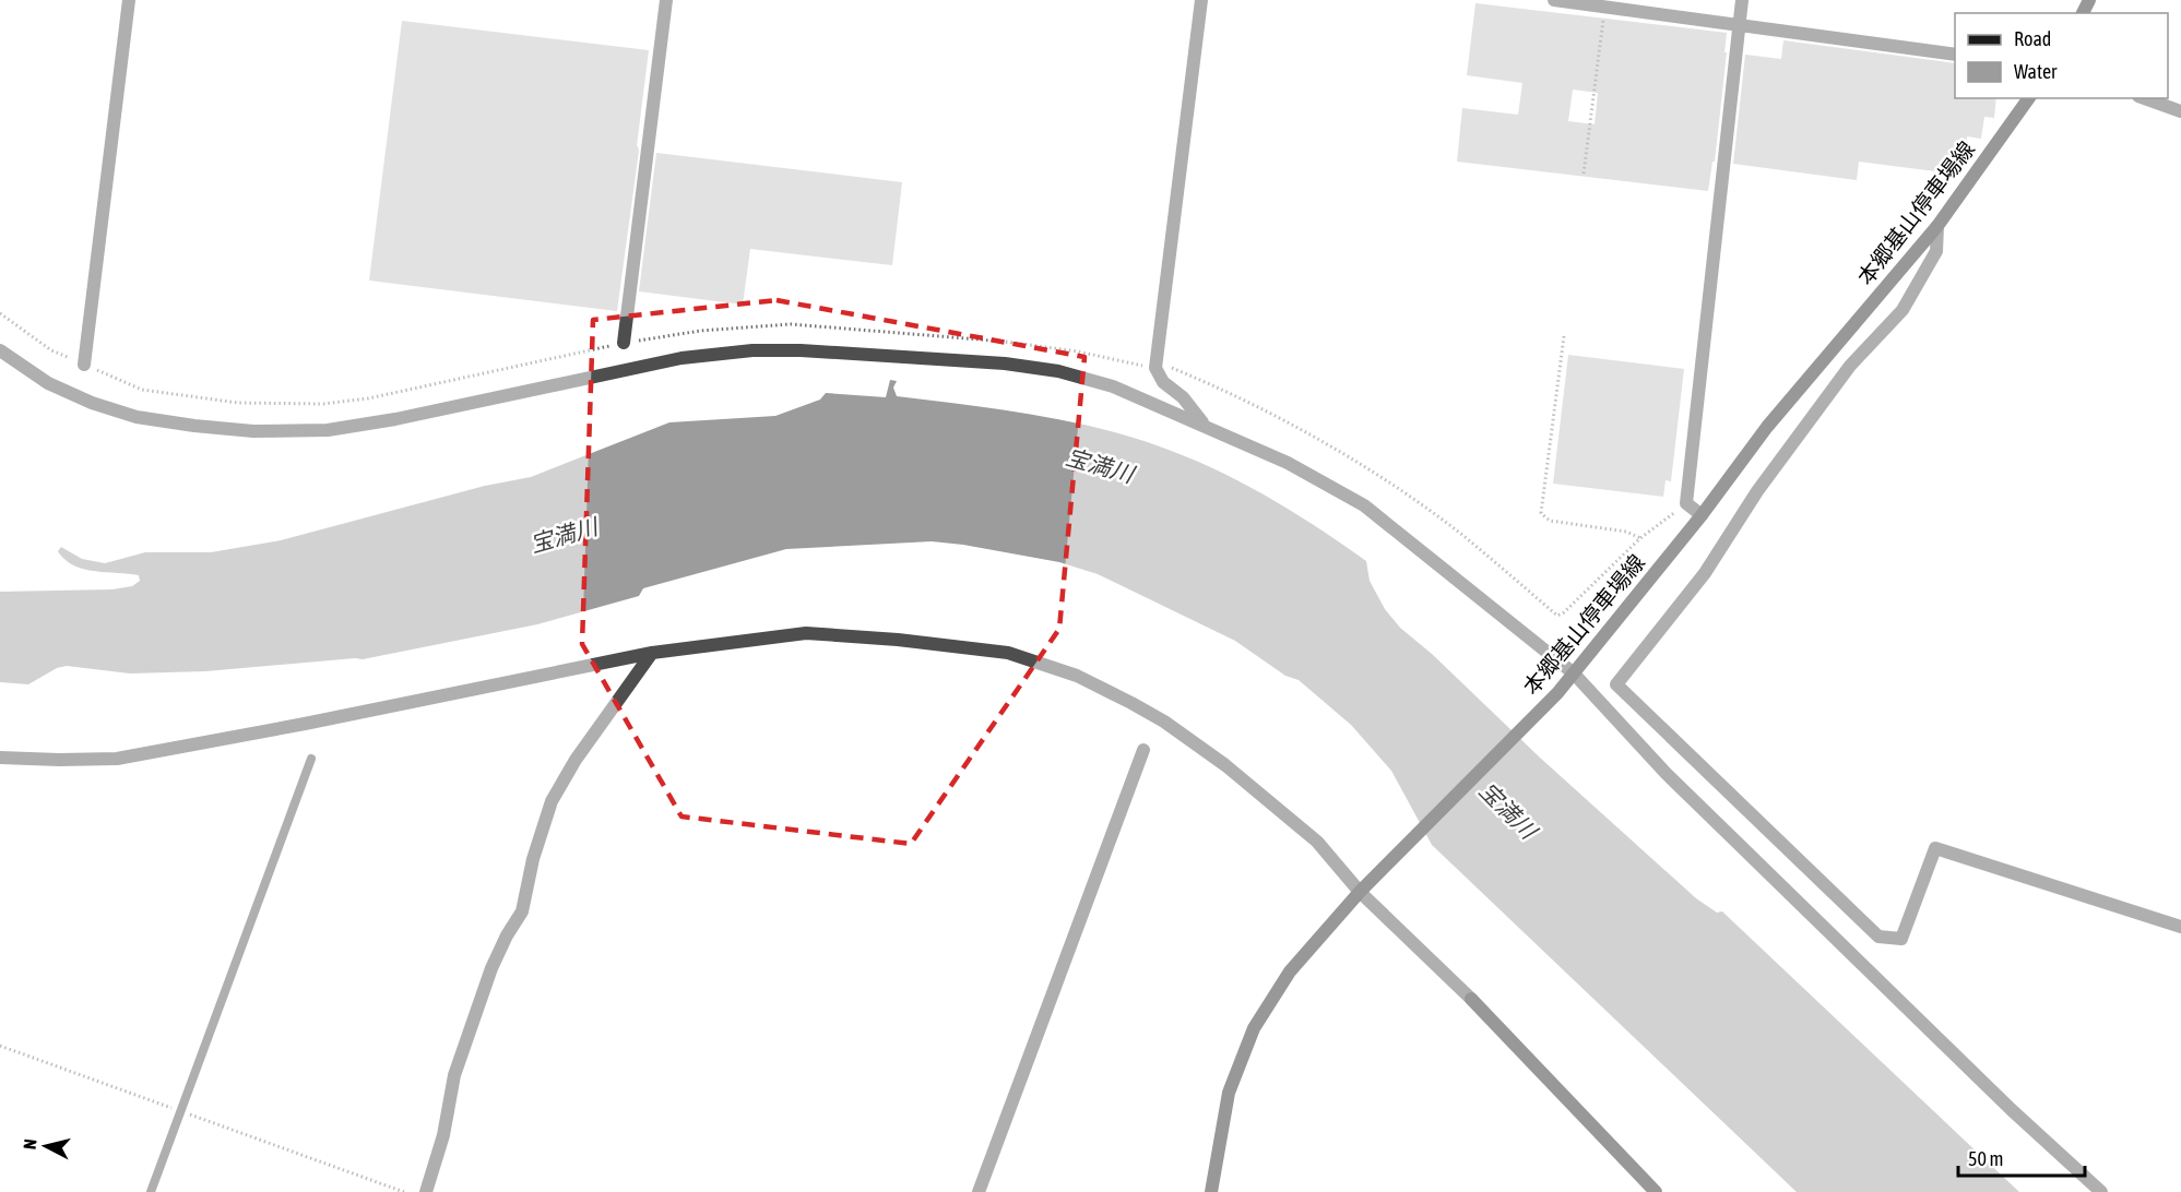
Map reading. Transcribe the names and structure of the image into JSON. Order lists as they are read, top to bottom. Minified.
{"streets":{"main road":["本郷基山停車場線"]},"water":["宝満川"],"legend":["Road","Water"],"scale_bar":"50 m","north":"left"}
